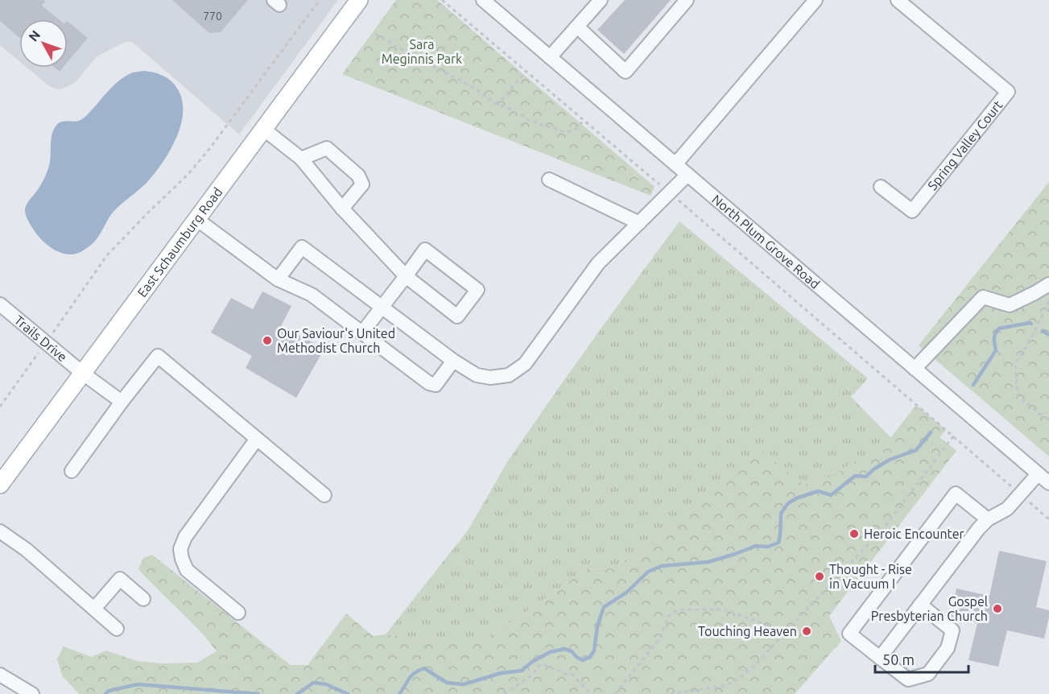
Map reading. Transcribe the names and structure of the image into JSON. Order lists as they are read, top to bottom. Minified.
{"streets":{"main road":["East Schaumburg Road"],"street":["Spring Valley Court","North Plum Grove Road","Trails Drive"]},"crossings":[["East Schaumburg Road","Trails Drive"]],"parks":["Sara Meginnis Park"],"places":["Our Saviour's United Methodist Church","Heroic Encounter","Thought - Rise in Vacuum I","Gospel Presbyterian Church","Touching Heaven"],"house_numbers":["770"],"scale_bar":"50 m","north":"top left"}
